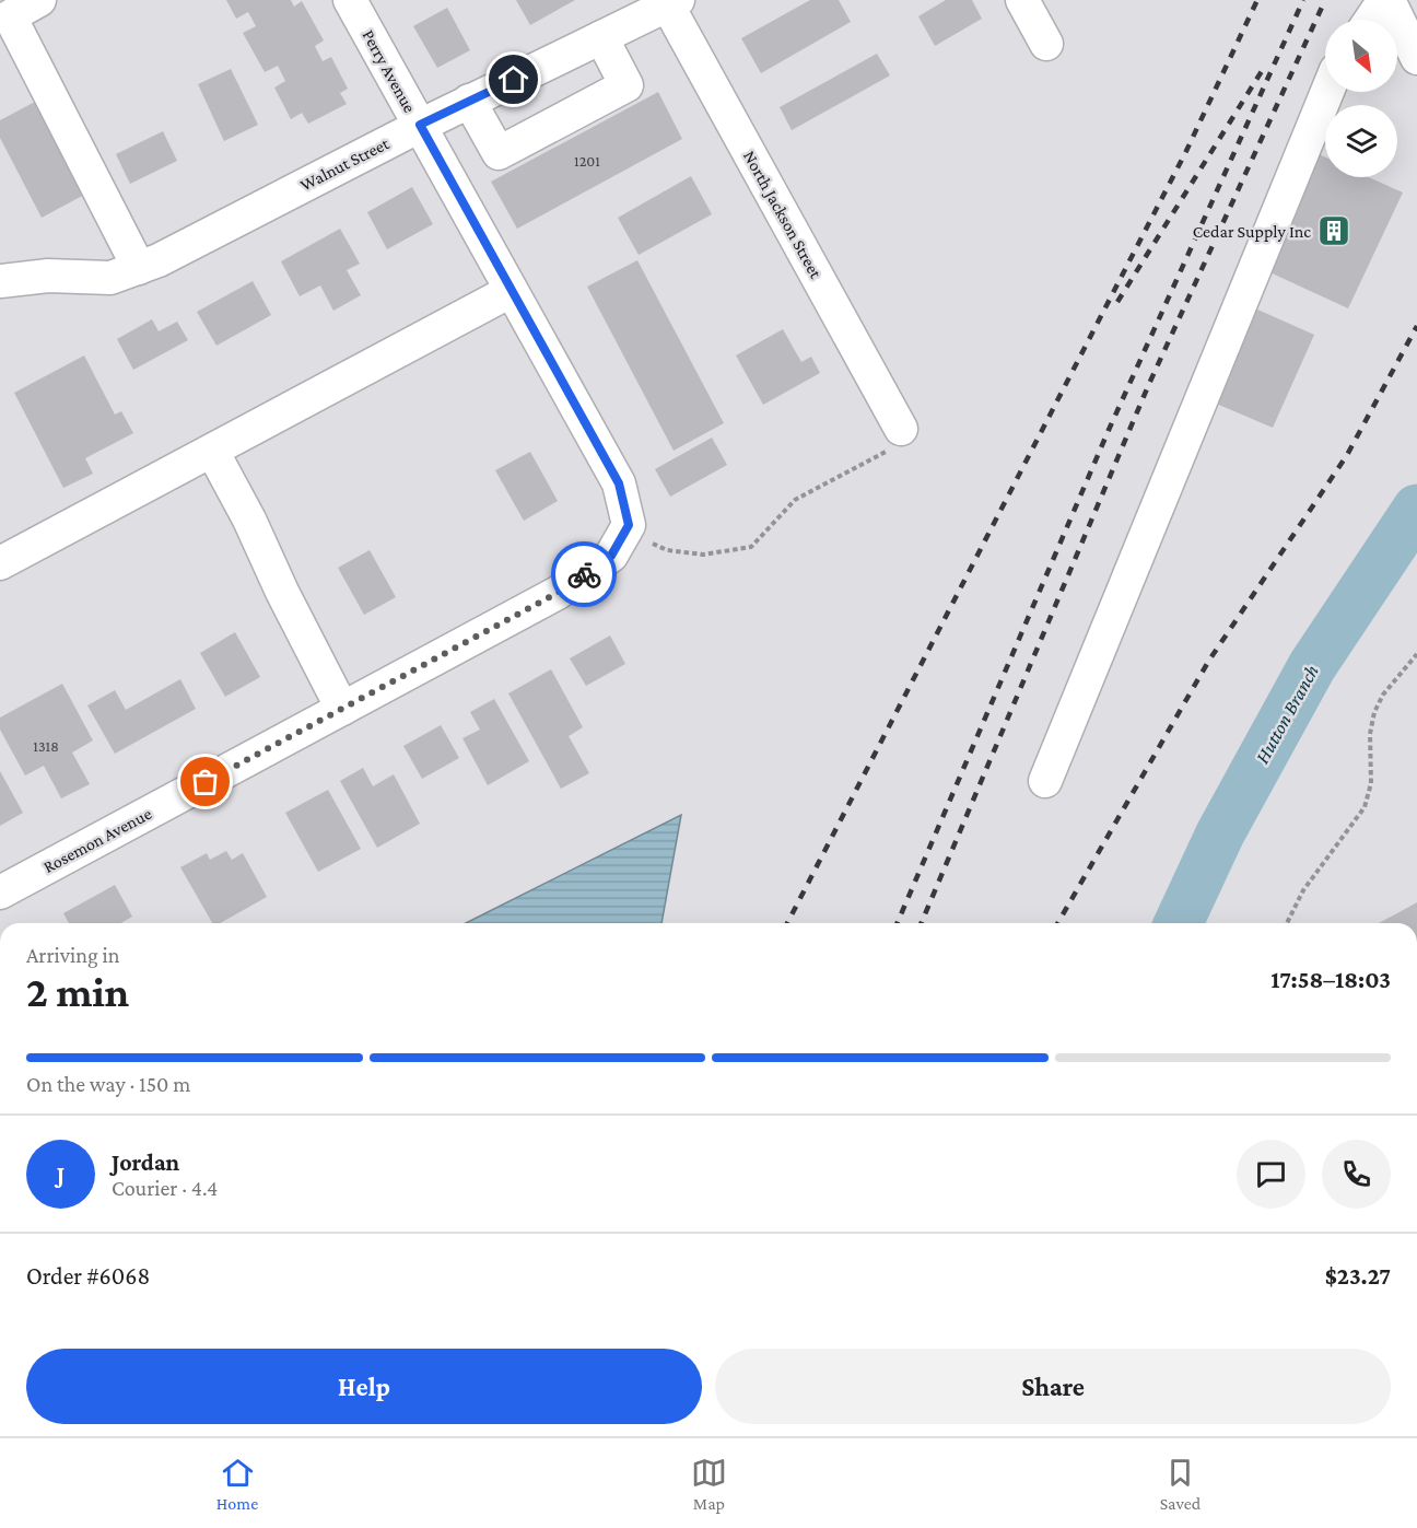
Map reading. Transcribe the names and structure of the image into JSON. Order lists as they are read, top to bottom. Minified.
{"streets":{"street":["Perry Avenue","Walnut Street","North Jackson Street","Rosemon Avenue"]},"crossings":[["Perry Avenue","Walnut Street"],["Perry Avenue","Rosemon Avenue"],["Walnut Street","North Jackson Street"]],"water":["Hutton Branch"],"places":{"building":["Cedar Supply Inc"]},"house_numbers":["1201","1318"],"north":"bottom right","page":{"heading":["2 min","Arriving in","17:58–18:03"],"panel":["Jordan","Courier · 4.4","Order #6068","$23.27"],"bar":"On the way · 150 m","round":"J","buttons":["Help","Share"],"tabs":["Home","Map","Saved"]}}
